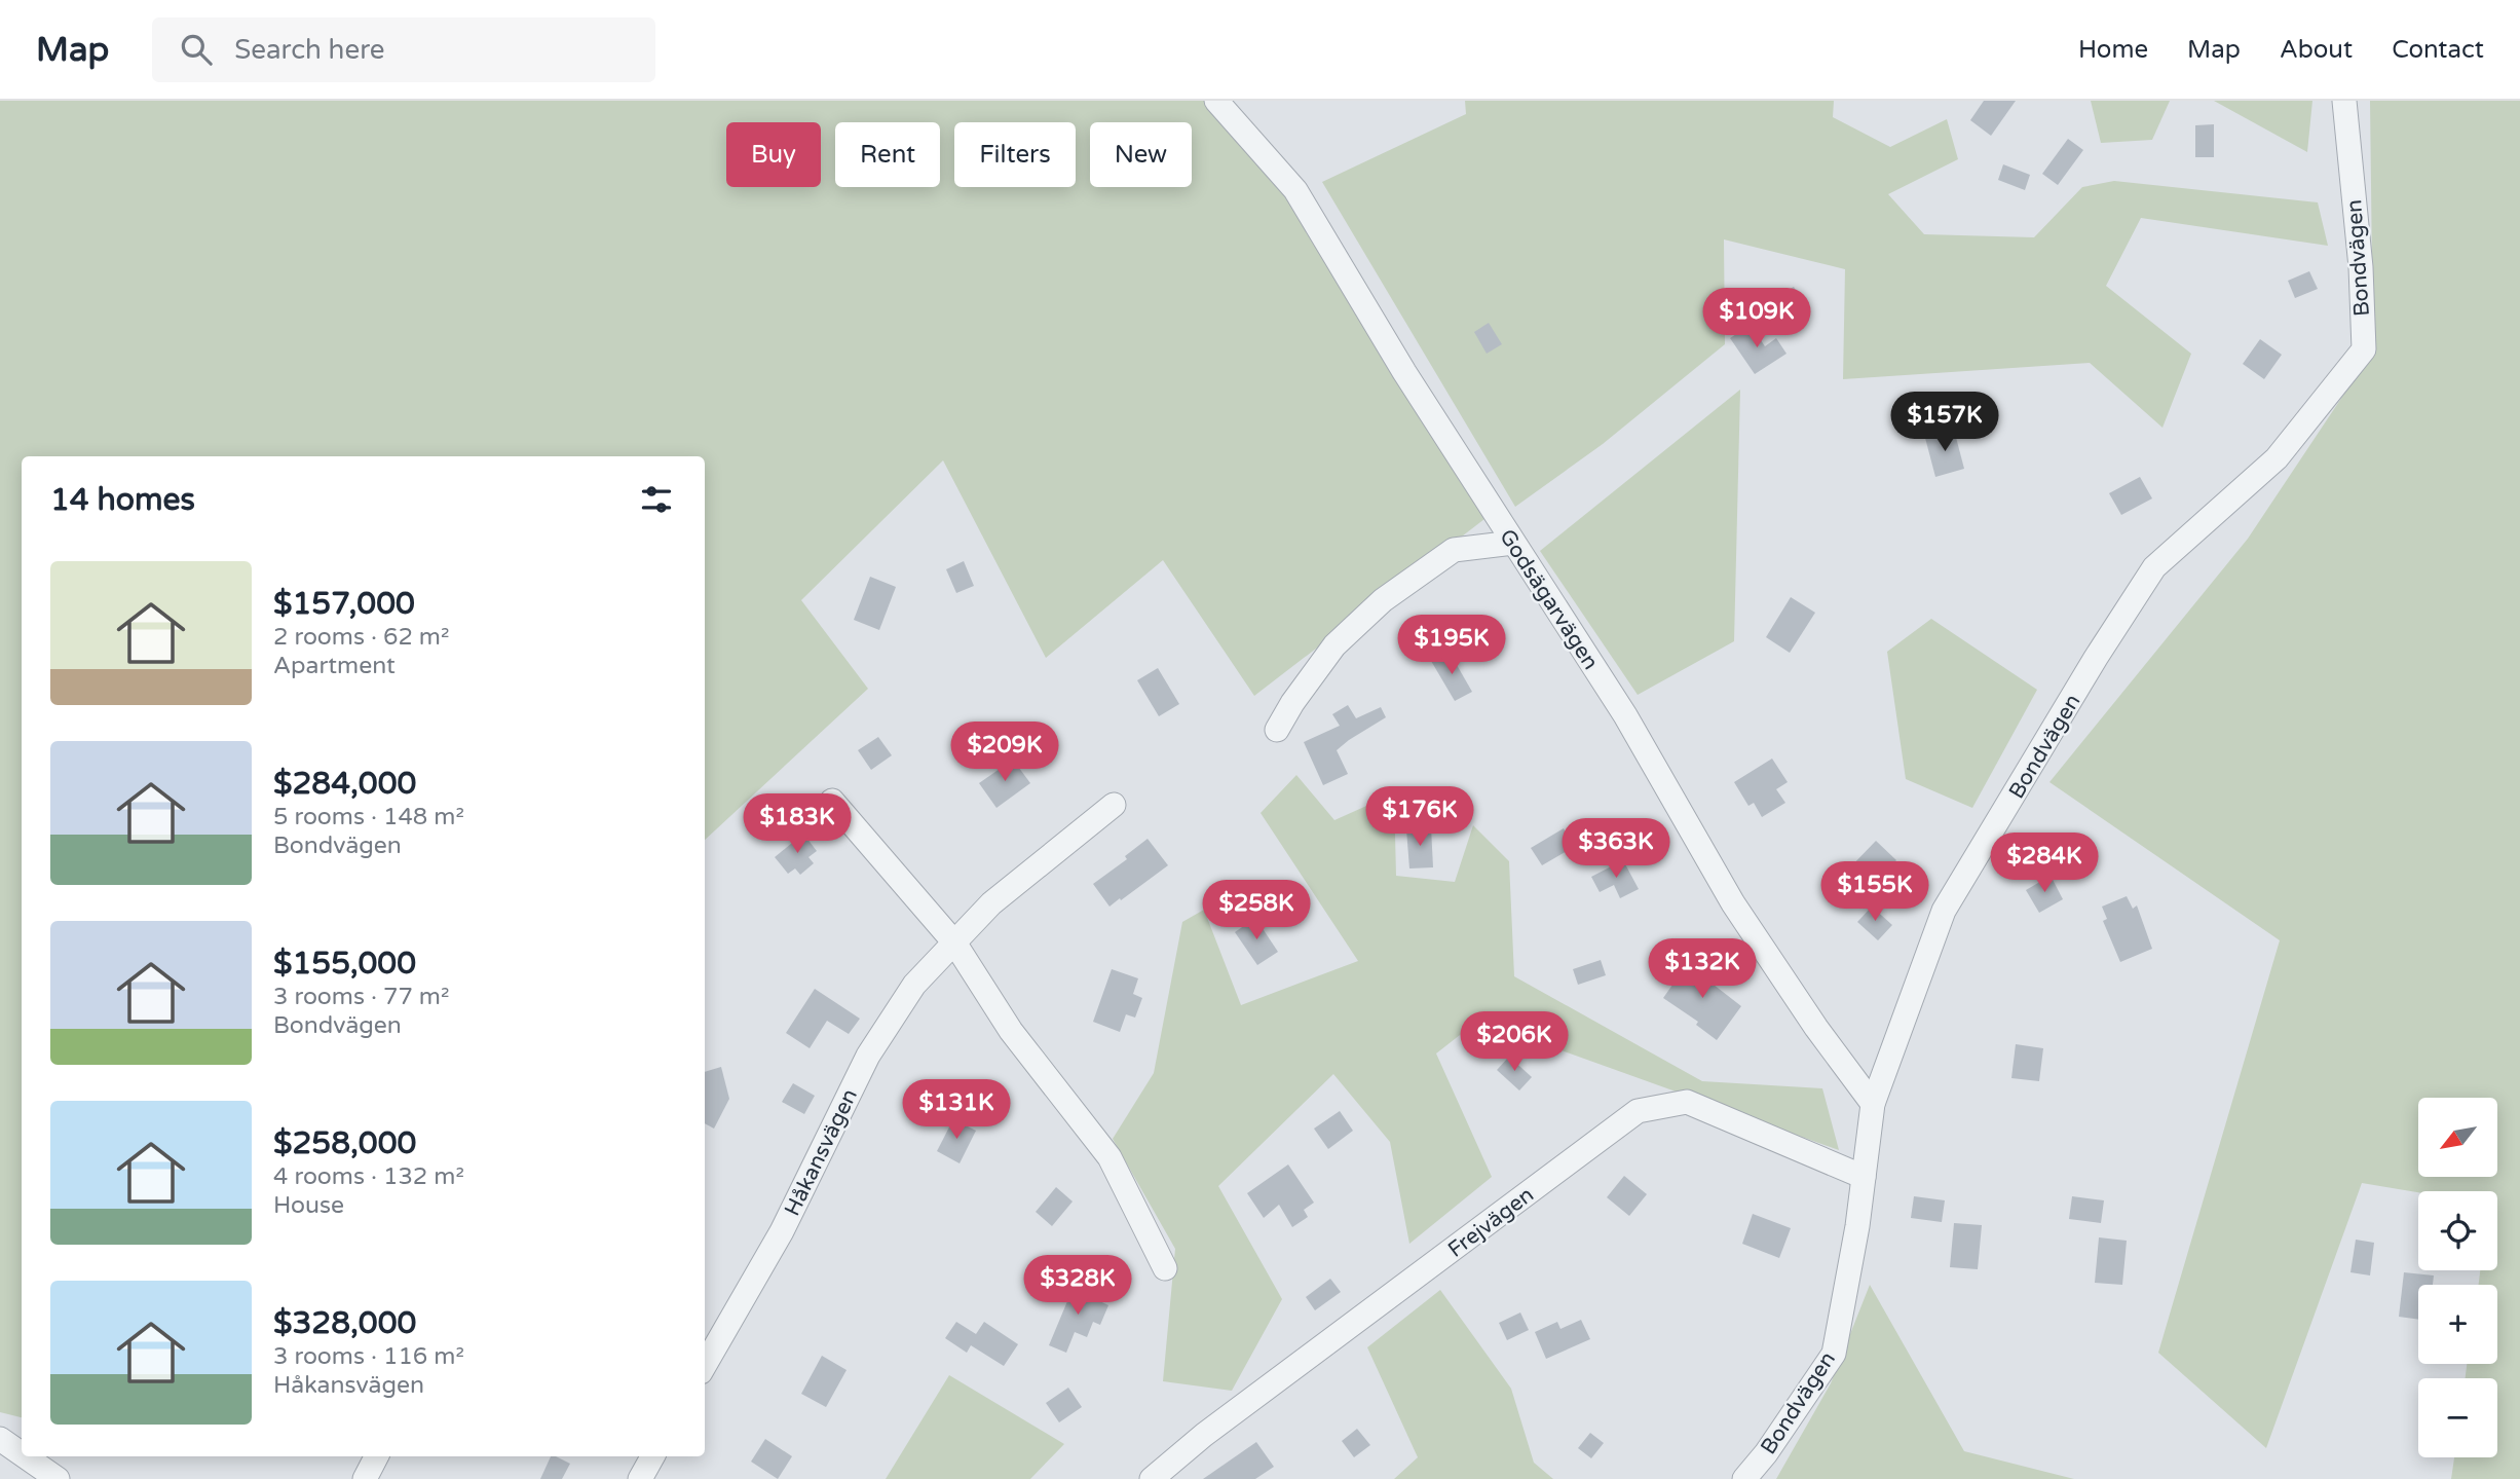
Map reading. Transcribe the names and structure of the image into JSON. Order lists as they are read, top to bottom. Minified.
{"streets":{"street":["Bondvägen","Godsägarvägen","Håkansvägen","Frejvägen"]},"crossings":[["Bondvägen","Godsägarvägen"],["Bondvägen","Frejvägen"]],"north":"bottom left","page":{"header":"Map","search":"Search here","nav":["Home","Map","About","Contact"],"chip":["Buy","Rent","Filters","New"],"price":["$109K","$157K","$195K","$209K","$176K","$183K","$363K","$284K","$155K","$258K","$132K","$206K","$131K","$328K"],"heading":"14 homes","list":[{"name":"$157,000","note":"2 rooms · 62 m² · Apartment"},{"name":"$284,000","note":"5 rooms · 148 m² · Bondvägen"},{"name":"$155,000","note":"3 rooms · 77 m² · Bondvägen"},{"name":"$258,000","note":"4 rooms · 132 m² · House"},{"name":"$328,000","note":"3 rooms · 116 m² · Håkansvägen"}],"map_buttons":["+","−"]}}
